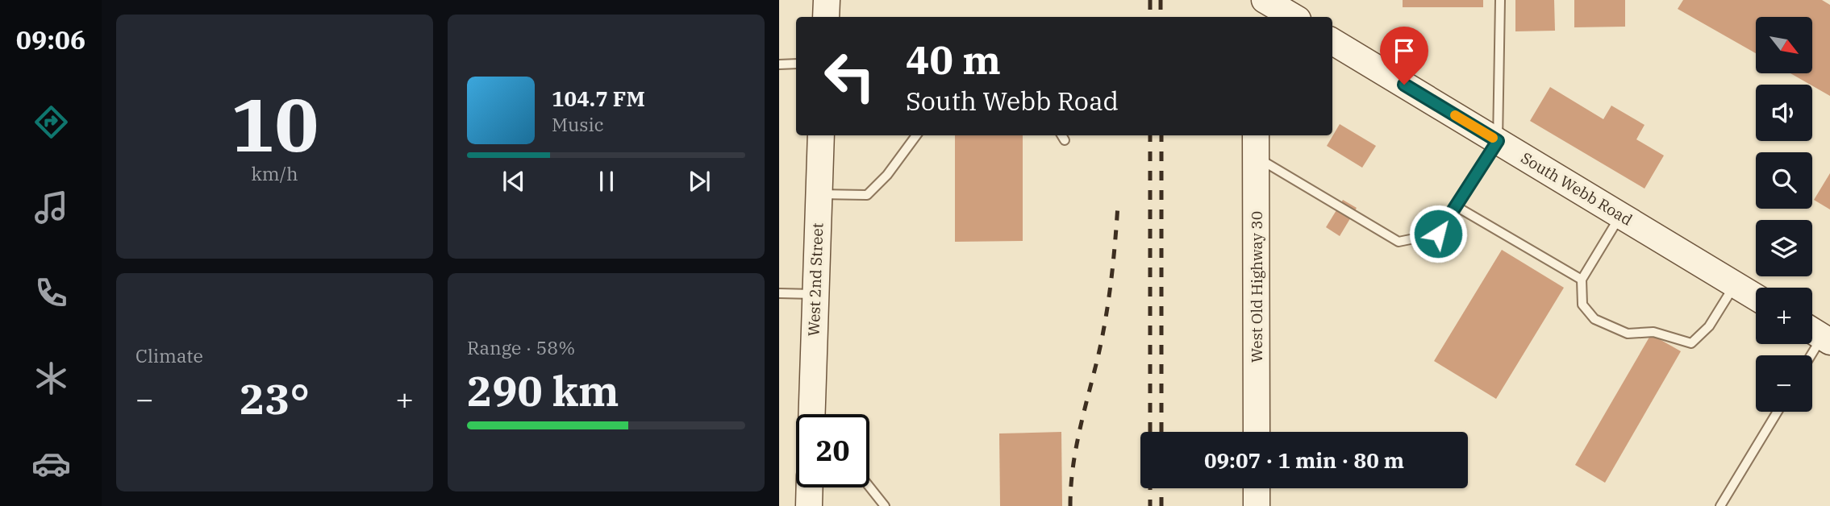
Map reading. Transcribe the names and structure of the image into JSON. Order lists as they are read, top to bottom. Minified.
{"streets":{"street":["South Webb Road","West 2nd Street","West Old Highway 30"]},"north":"bottom right","page":{"tabs":"09:06","tile":[["10","km/h"],"Climate",["Range · 58%","290 km"]],"map_buttons":["+","−"],"turn":["40 m","South Webb Road"],"song":["104.7 FM","Music"],"heat":["−","23°","+"],"limit":"20","trip":"09:07 · 1 min · 80 m"}}
